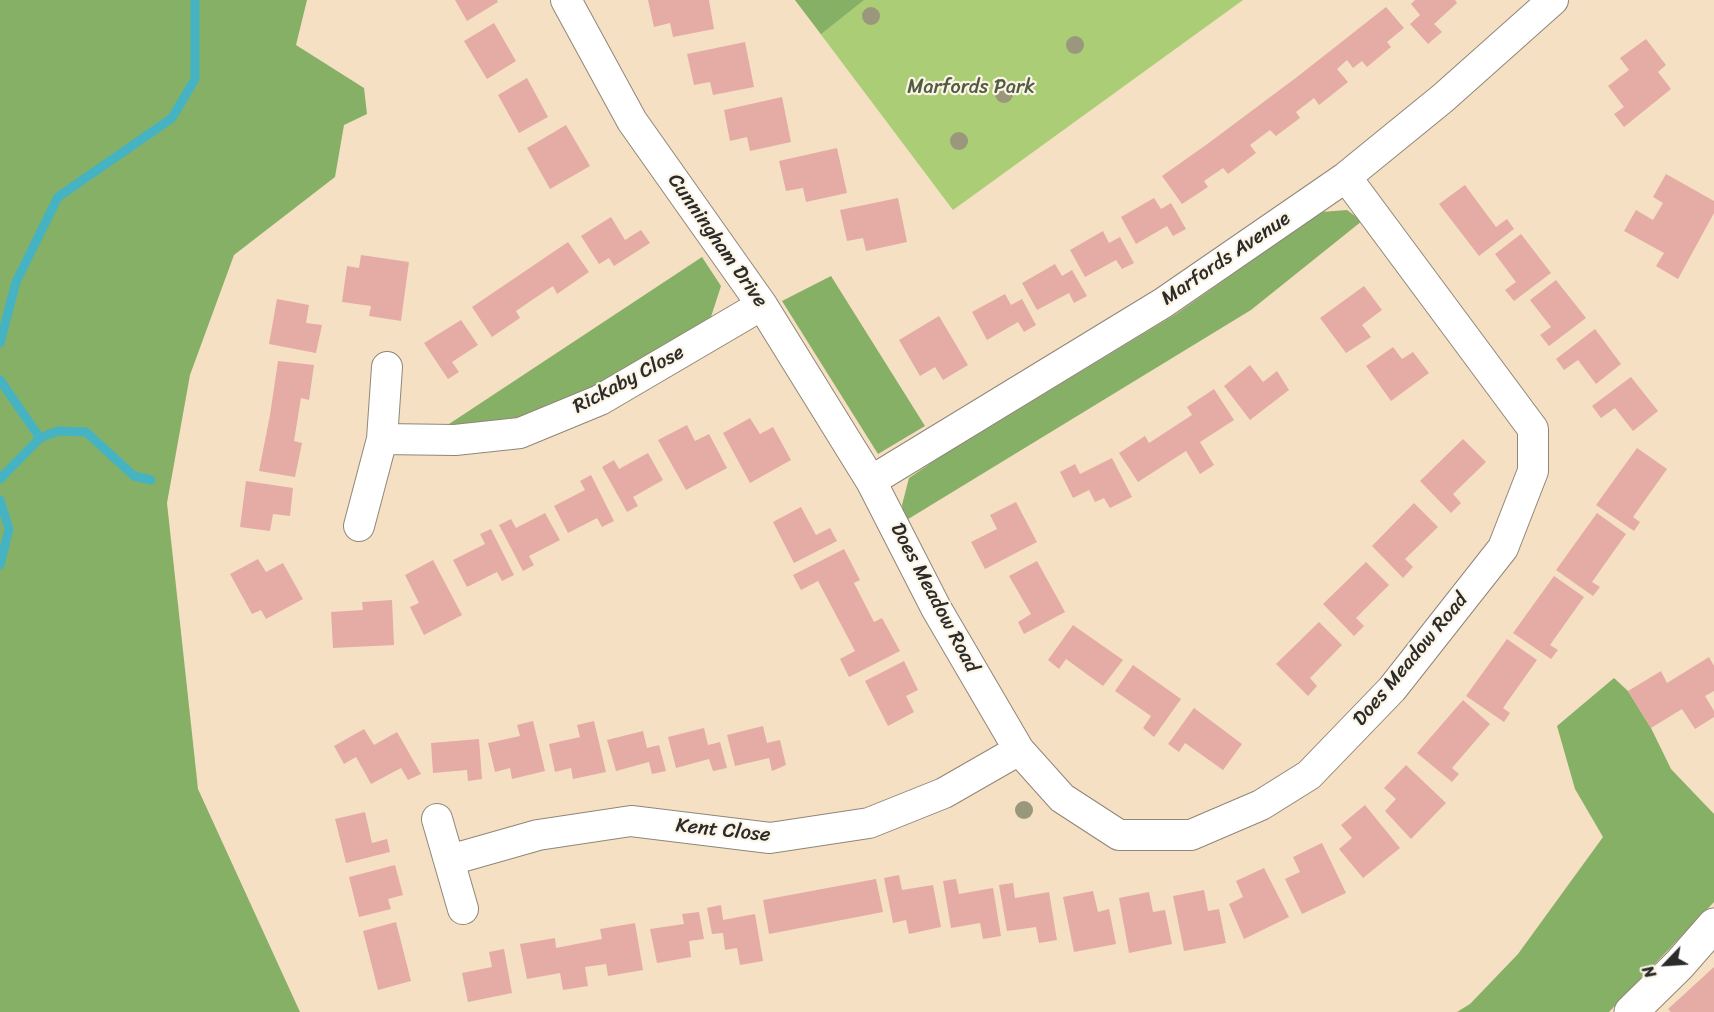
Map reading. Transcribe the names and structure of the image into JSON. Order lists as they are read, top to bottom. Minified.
{"streets":{"street":["Cunningham Drive","Marfords Avenue","Rickaby Close","Does Meadow Road","Kent Close"]},"crossings":[["Cunningham Drive","Marfords Avenue"],["Cunningham Drive","Rickaby Close"],["Cunningham Drive","Does Meadow Road"],["Marfords Avenue","Does Meadow Road"],["Does Meadow Road","Kent Close"]],"parks":["Marfords Park"],"north":"bottom left"}
